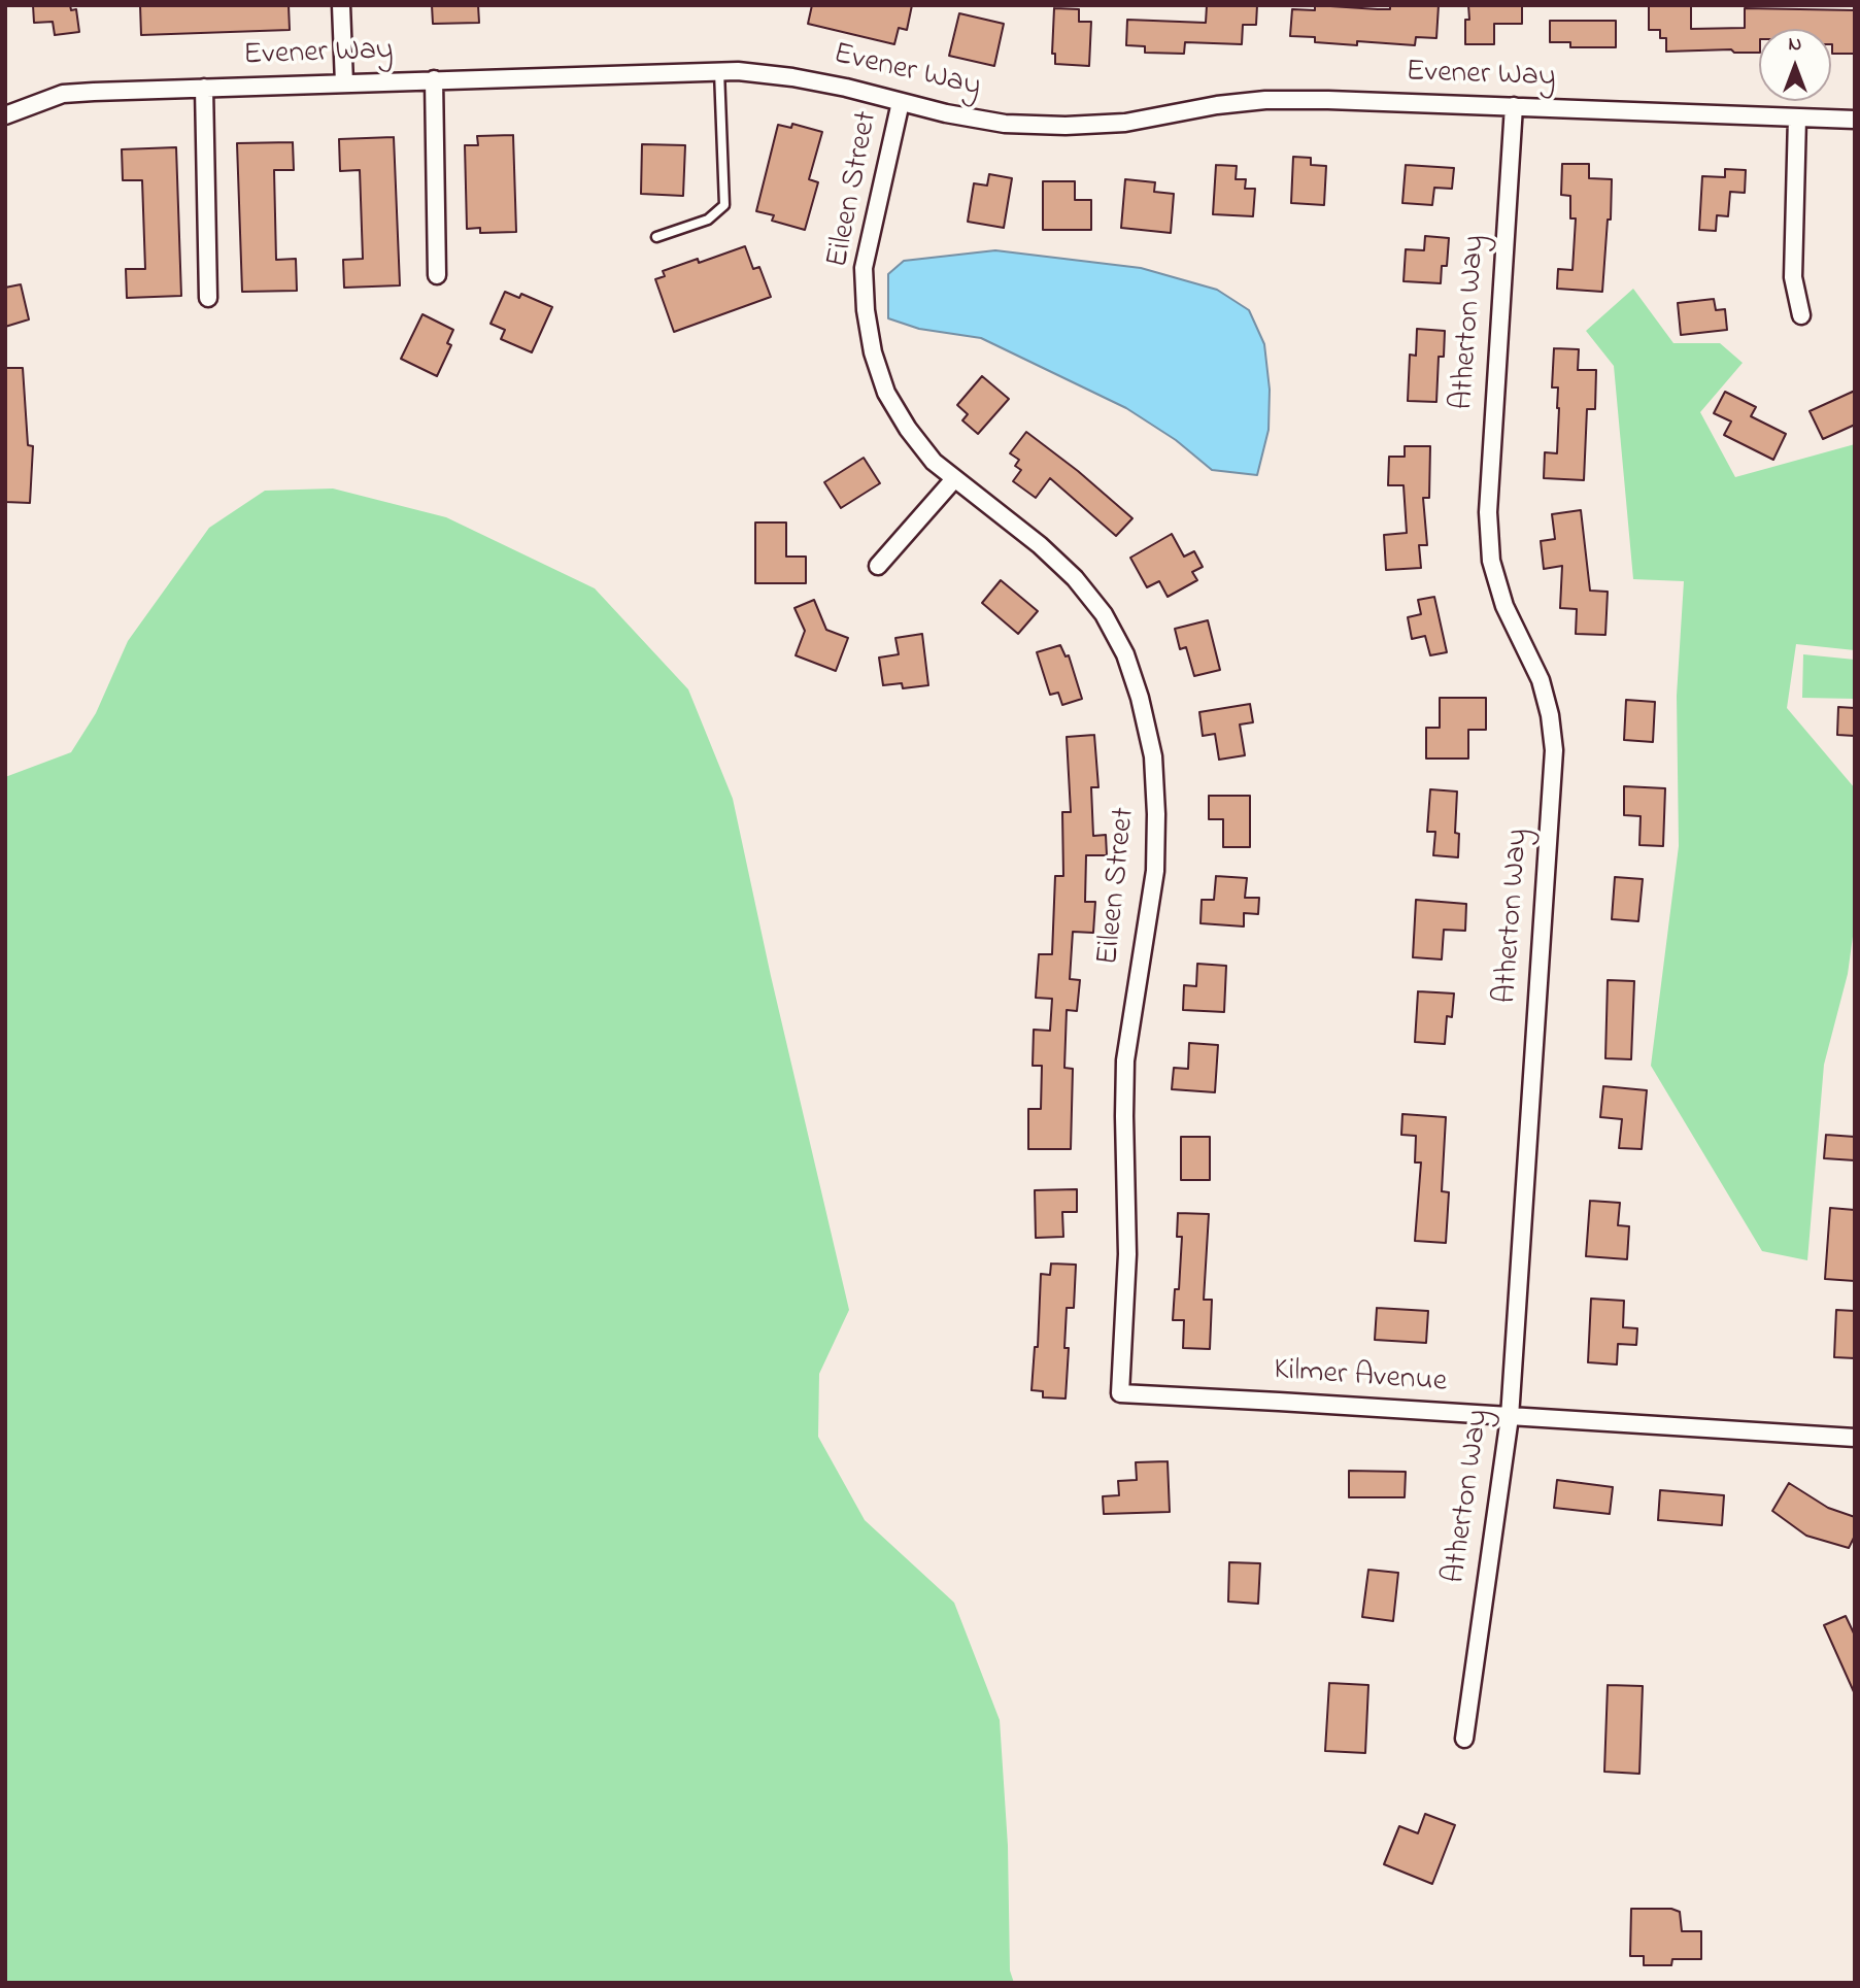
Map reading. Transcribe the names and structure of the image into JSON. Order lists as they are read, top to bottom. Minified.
{"streets":{"street":["Evener Way","Eileen Street","Atherton Way","Kilmer Avenue"]},"crossings":[["Evener Way","Eileen Street"],["Evener Way","Atherton Way"],["Eileen Street","Kilmer Avenue"],["Atherton Way","Kilmer Avenue"]],"north":"top"}
